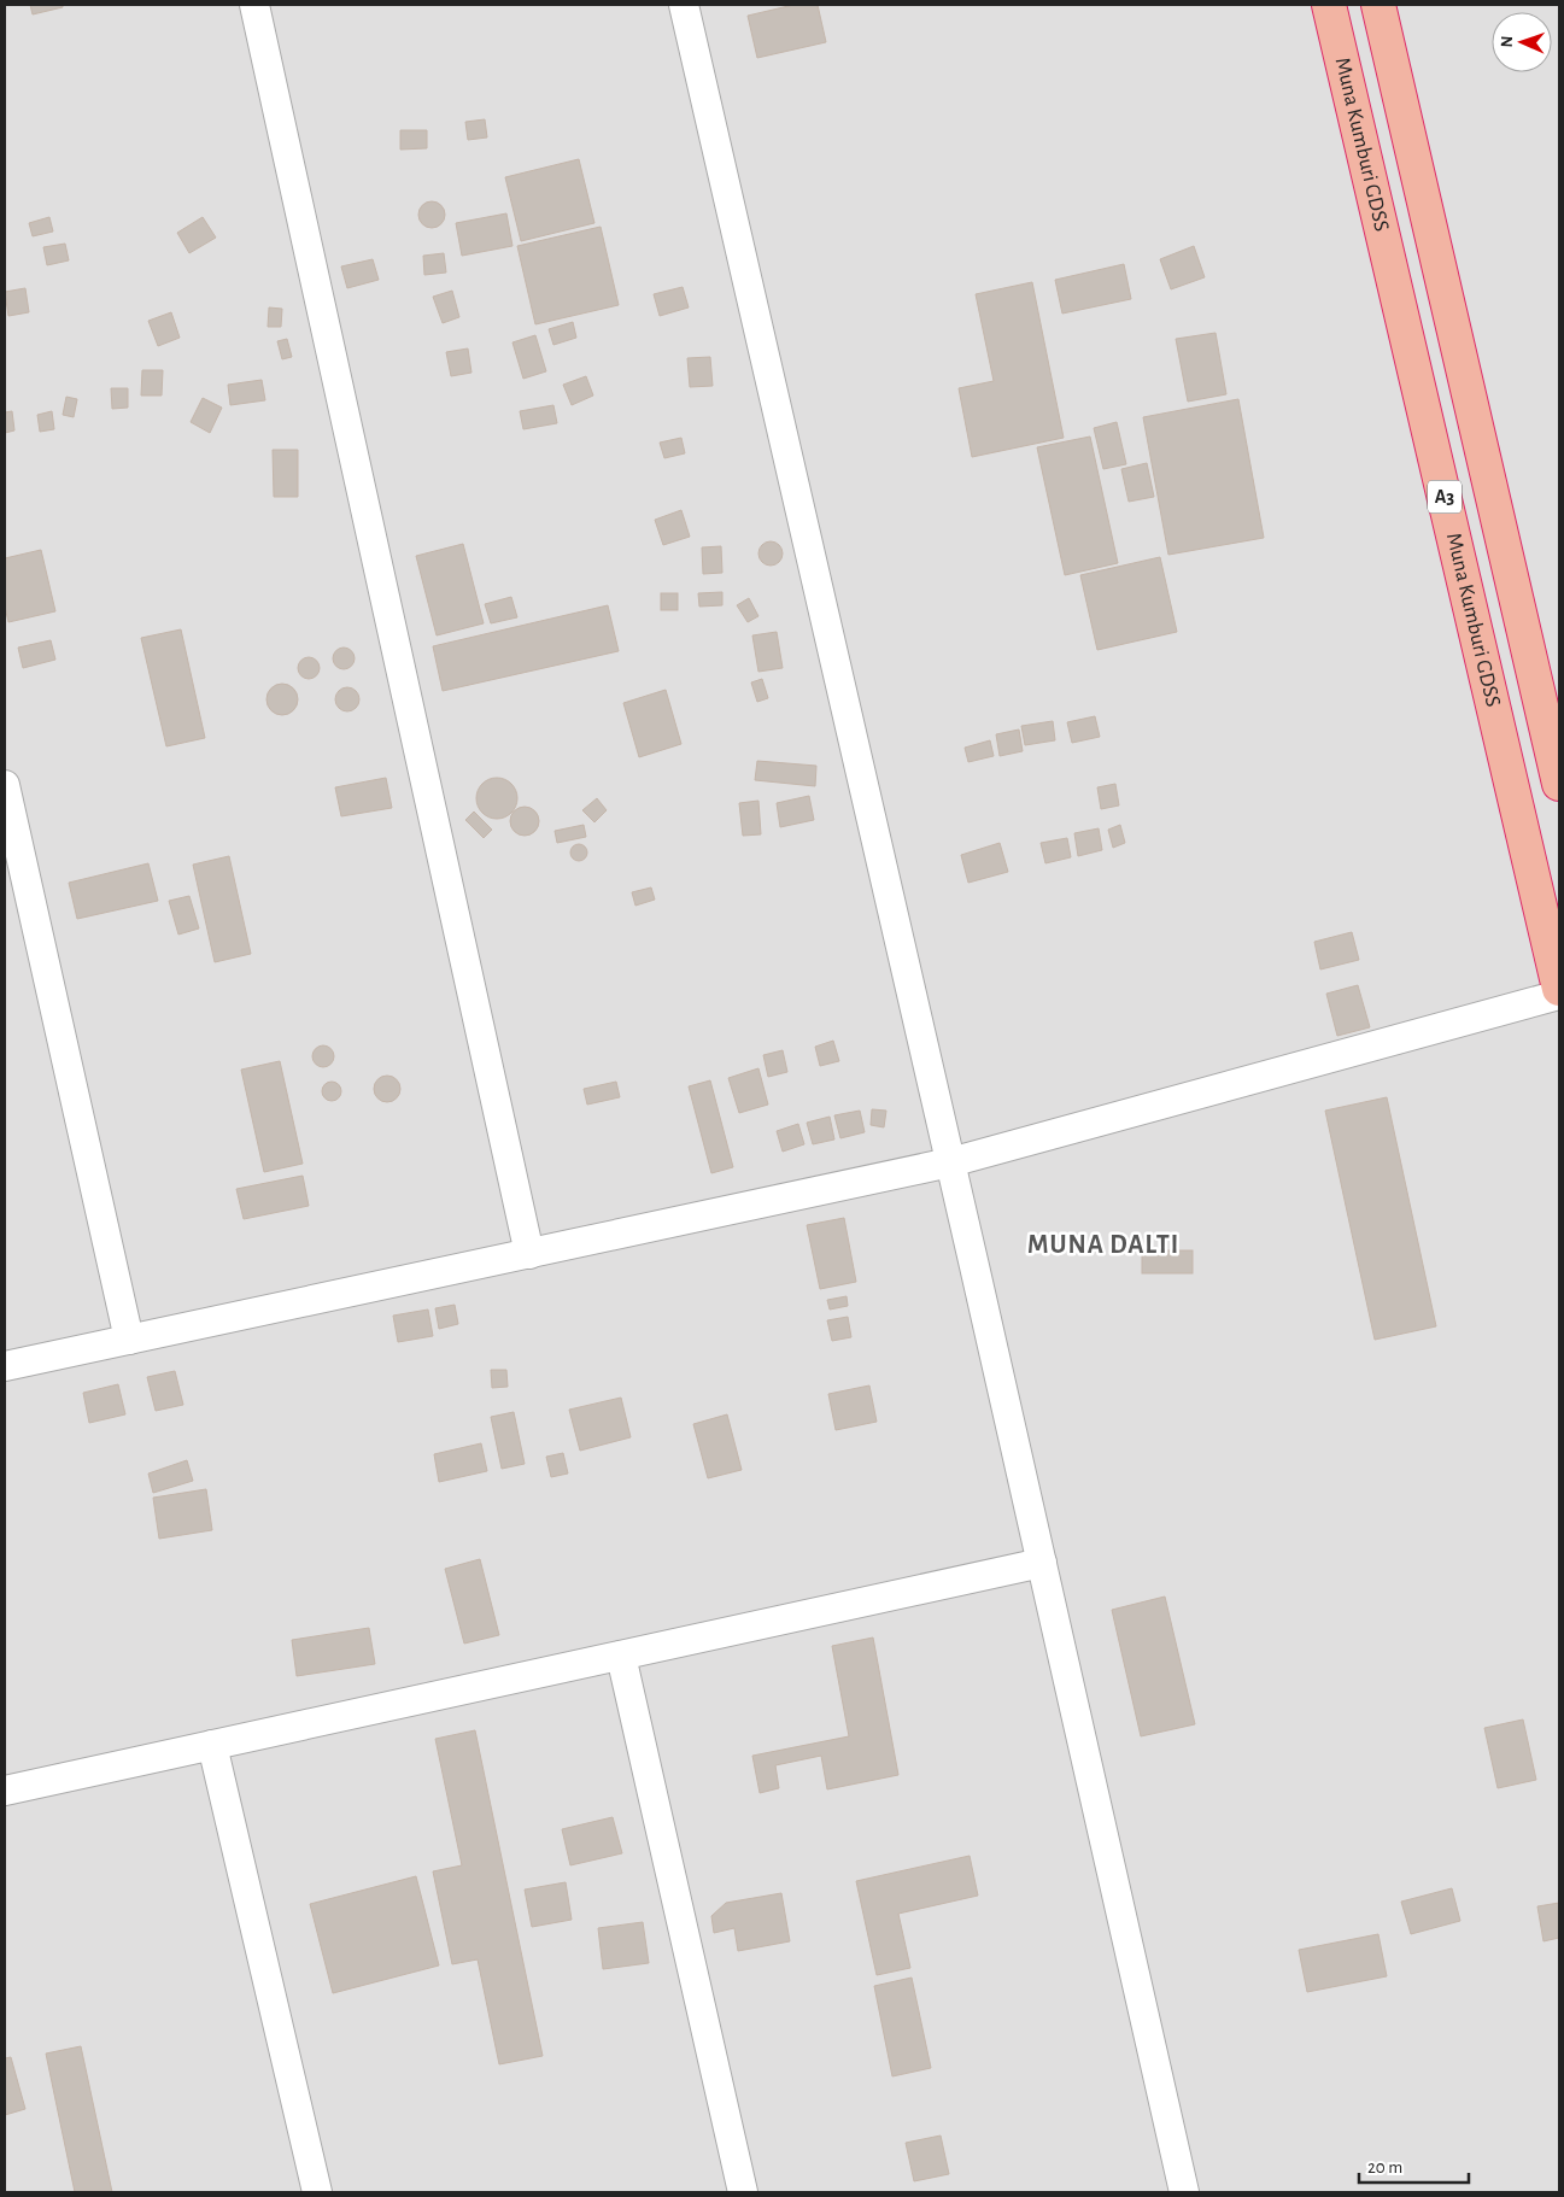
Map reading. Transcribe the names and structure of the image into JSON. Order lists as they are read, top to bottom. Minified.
{"streets":{"highway":["Muna Kumburi GDSS","A3"]},"districts":["MUNA DALTI"],"scale_bar":"20 m","north":"left"}
